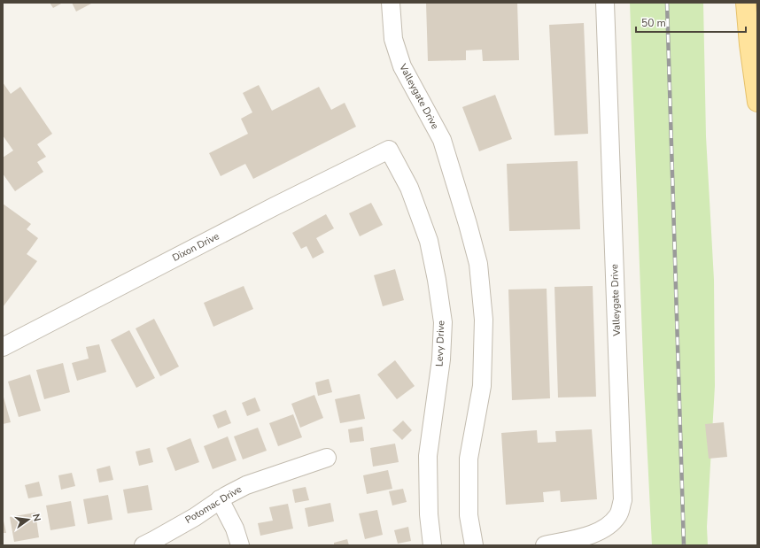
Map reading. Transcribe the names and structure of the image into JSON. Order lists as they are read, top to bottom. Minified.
{"streets":{"street":["Valleygate Drive","Dixon Drive","Levy Drive","Potomac Drive"]},"crossings":[["Dixon Drive","Levy Drive"]],"scale_bar":"50 m","north":"right"}
